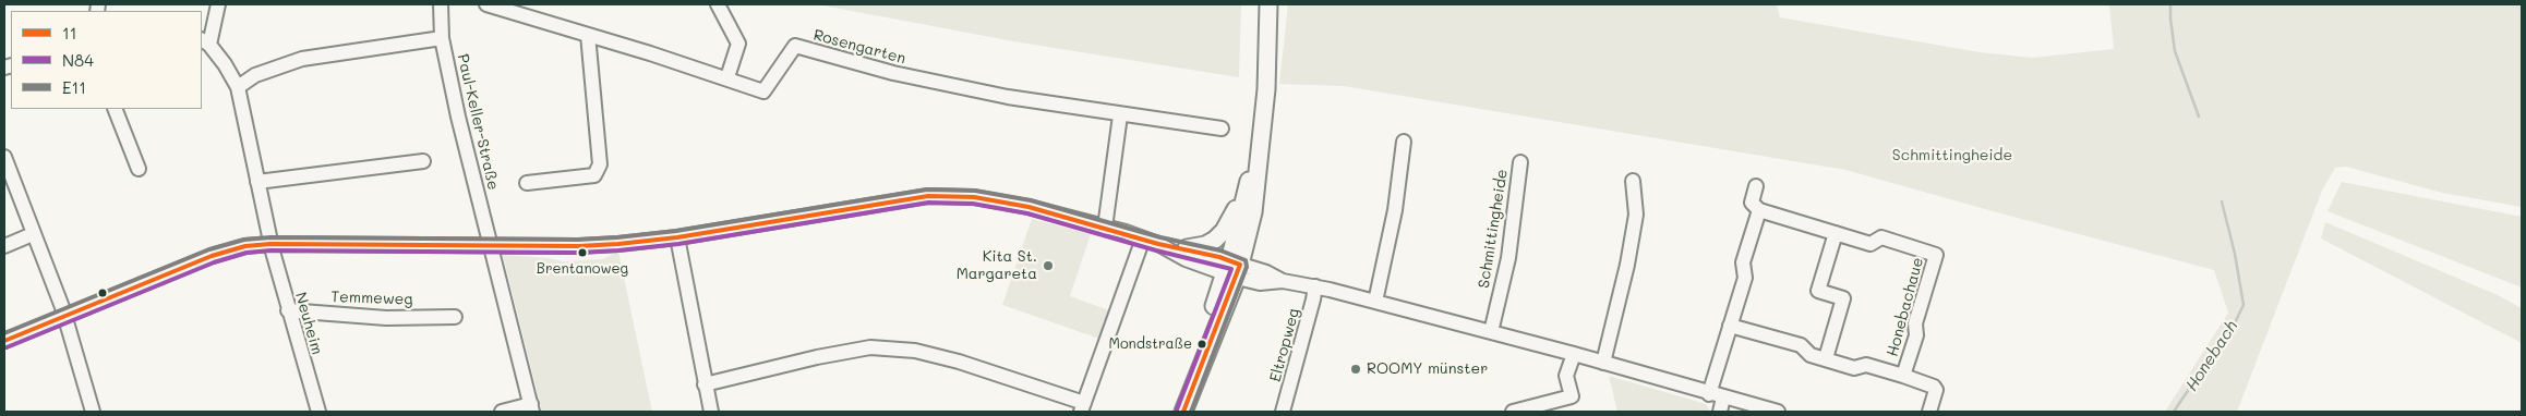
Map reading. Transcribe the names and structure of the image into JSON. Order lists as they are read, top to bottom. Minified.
{"streets":{"street":["Rosengarten","Paul-Keller-Straße","Schmittingheide","Temmeweg","Honebachaue","Neuheim","Eltropweg"]},"crossings":[["Temmeweg","Neuheim"]],"water":["Honebach"],"parks":["Schmittingheide"],"places":["Brentanoweg","Kita St. Margareta","Mondstraße","ROOMY münster"],"lines":["transit line E11","transit line 11","transit line N84"],"legend":["11","N84","E11"]}
